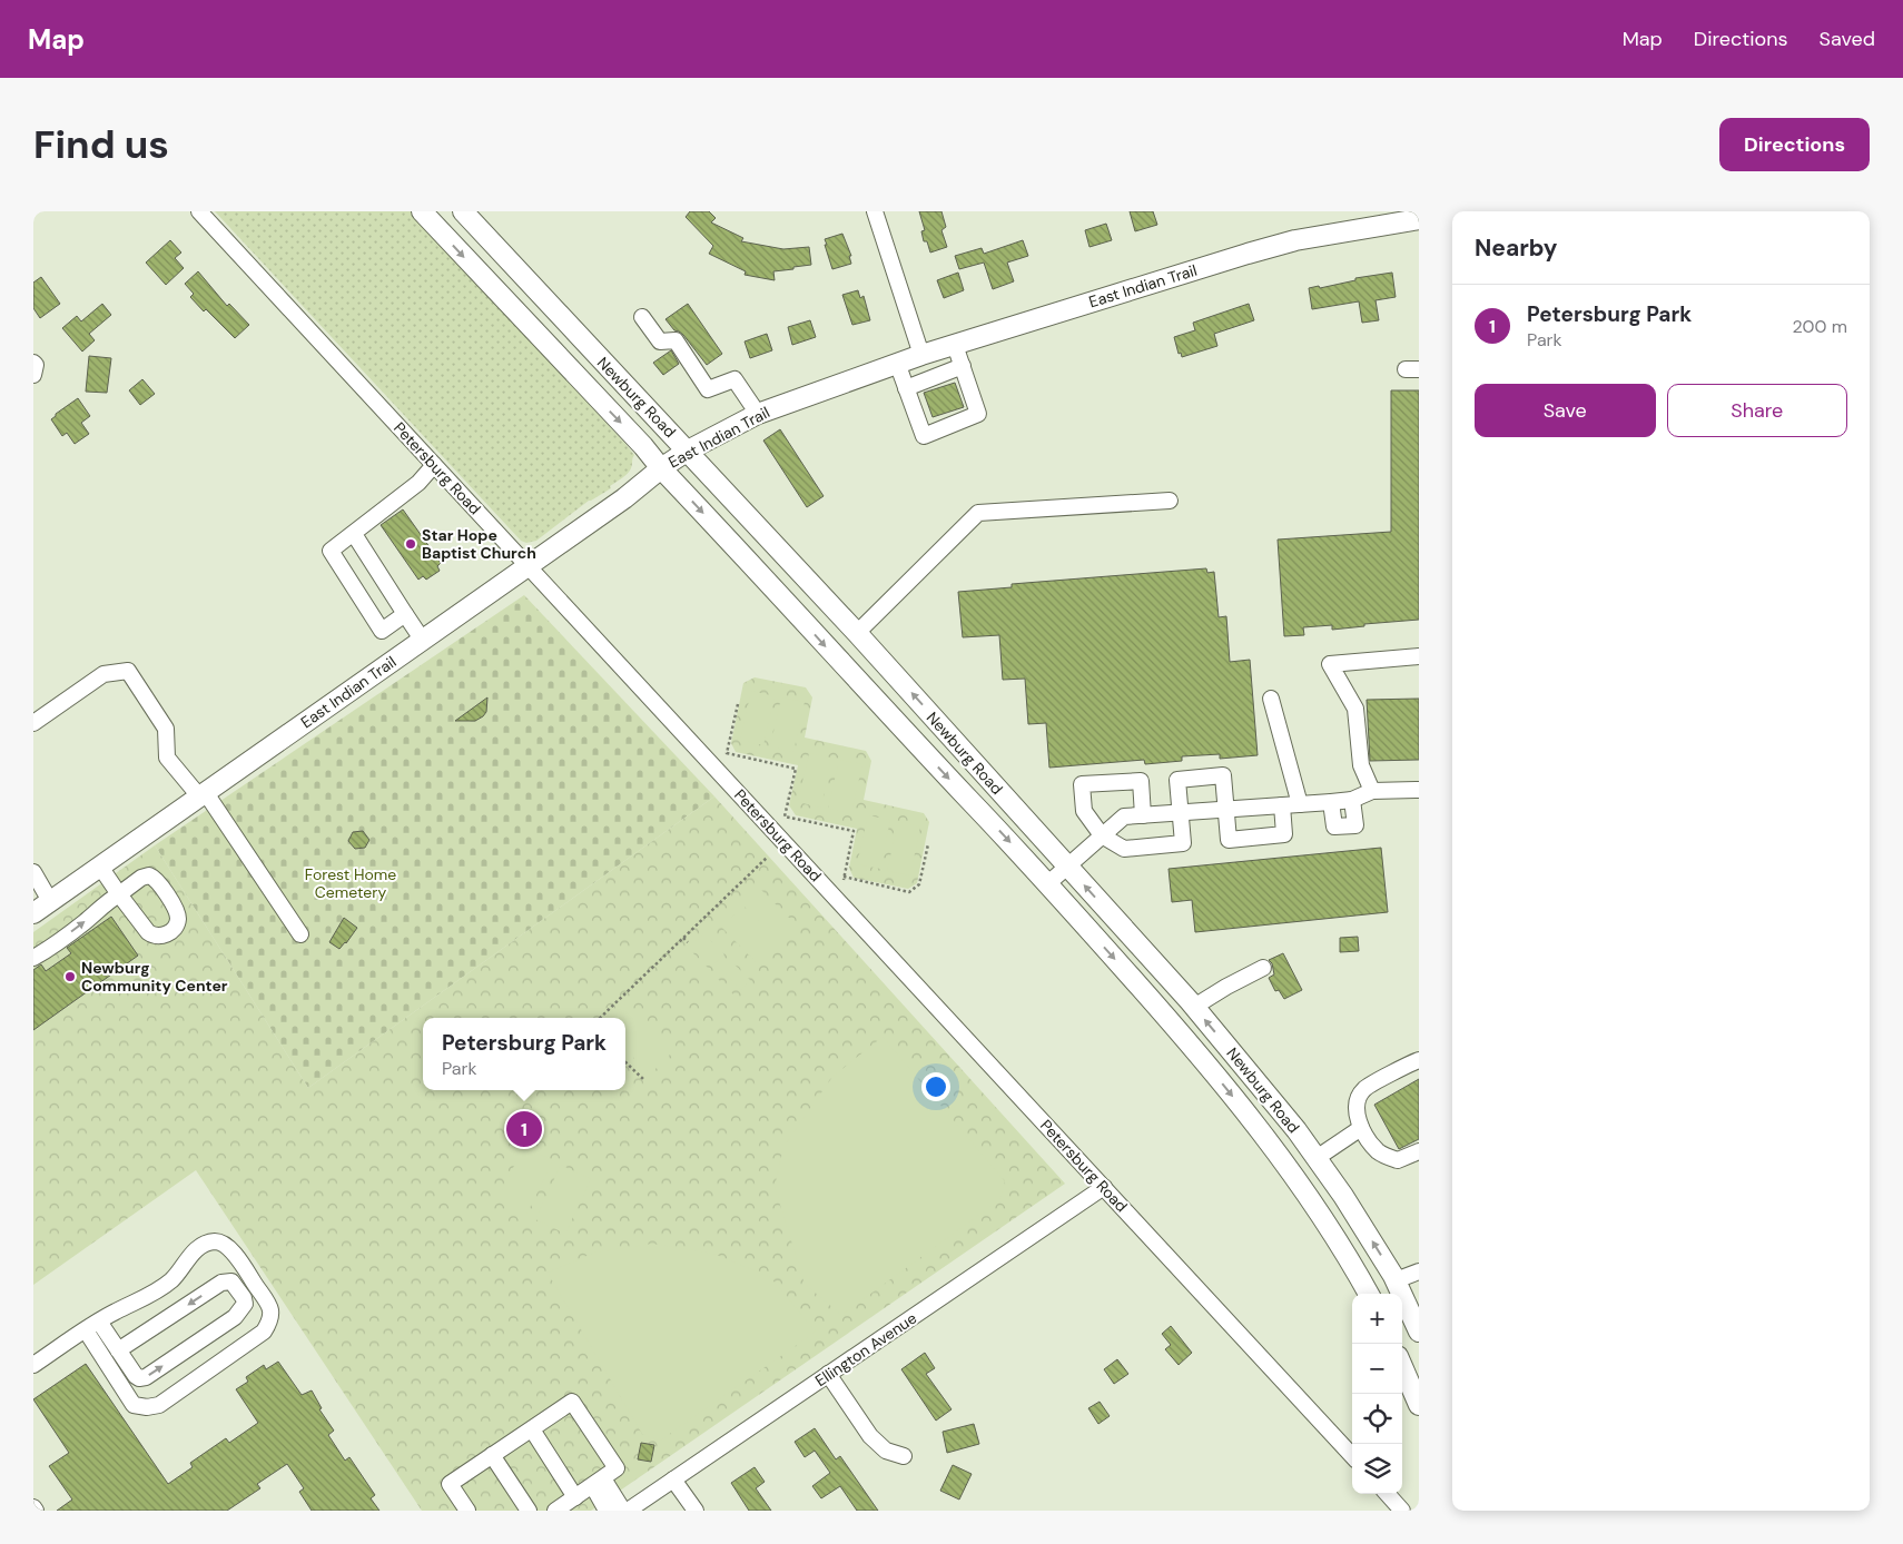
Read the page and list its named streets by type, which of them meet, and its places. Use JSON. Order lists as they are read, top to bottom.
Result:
{
  "streets": {
    "main road": ["East Indian Trail", "Newburg Road"],
    "street": ["Petersburg Road", "Ellington Avenue"]
  },
  "crossings": [
    ["East Indian Trail", "Newburg Road"],
    ["East Indian Trail", "Petersburg Road"],
    ["Petersburg Road", "Ellington Avenue"]
  ],
  "parks": ["Forest Home Cemetery"],
  "places": ["Star Hope Baptist Church", "Newburg Community Center"],
  "page": {
    "header": "Map",
    "nav": ["Map", "Directions", "Saved"],
    "buttons": [
      "Directions",
      ["Save", "Share"]
    ],
    "title": "Find us",
    "heading": "Nearby",
    "list": [
      {
        "mark": "1",
        "name": "Petersburg Park",
        "note": "Park",
        "value": "200 m"
      }
    ],
    "popup": ["Petersburg Park", "Park"],
    "pins": "1",
    "map_buttons": ["+", "−"]
  }
}
